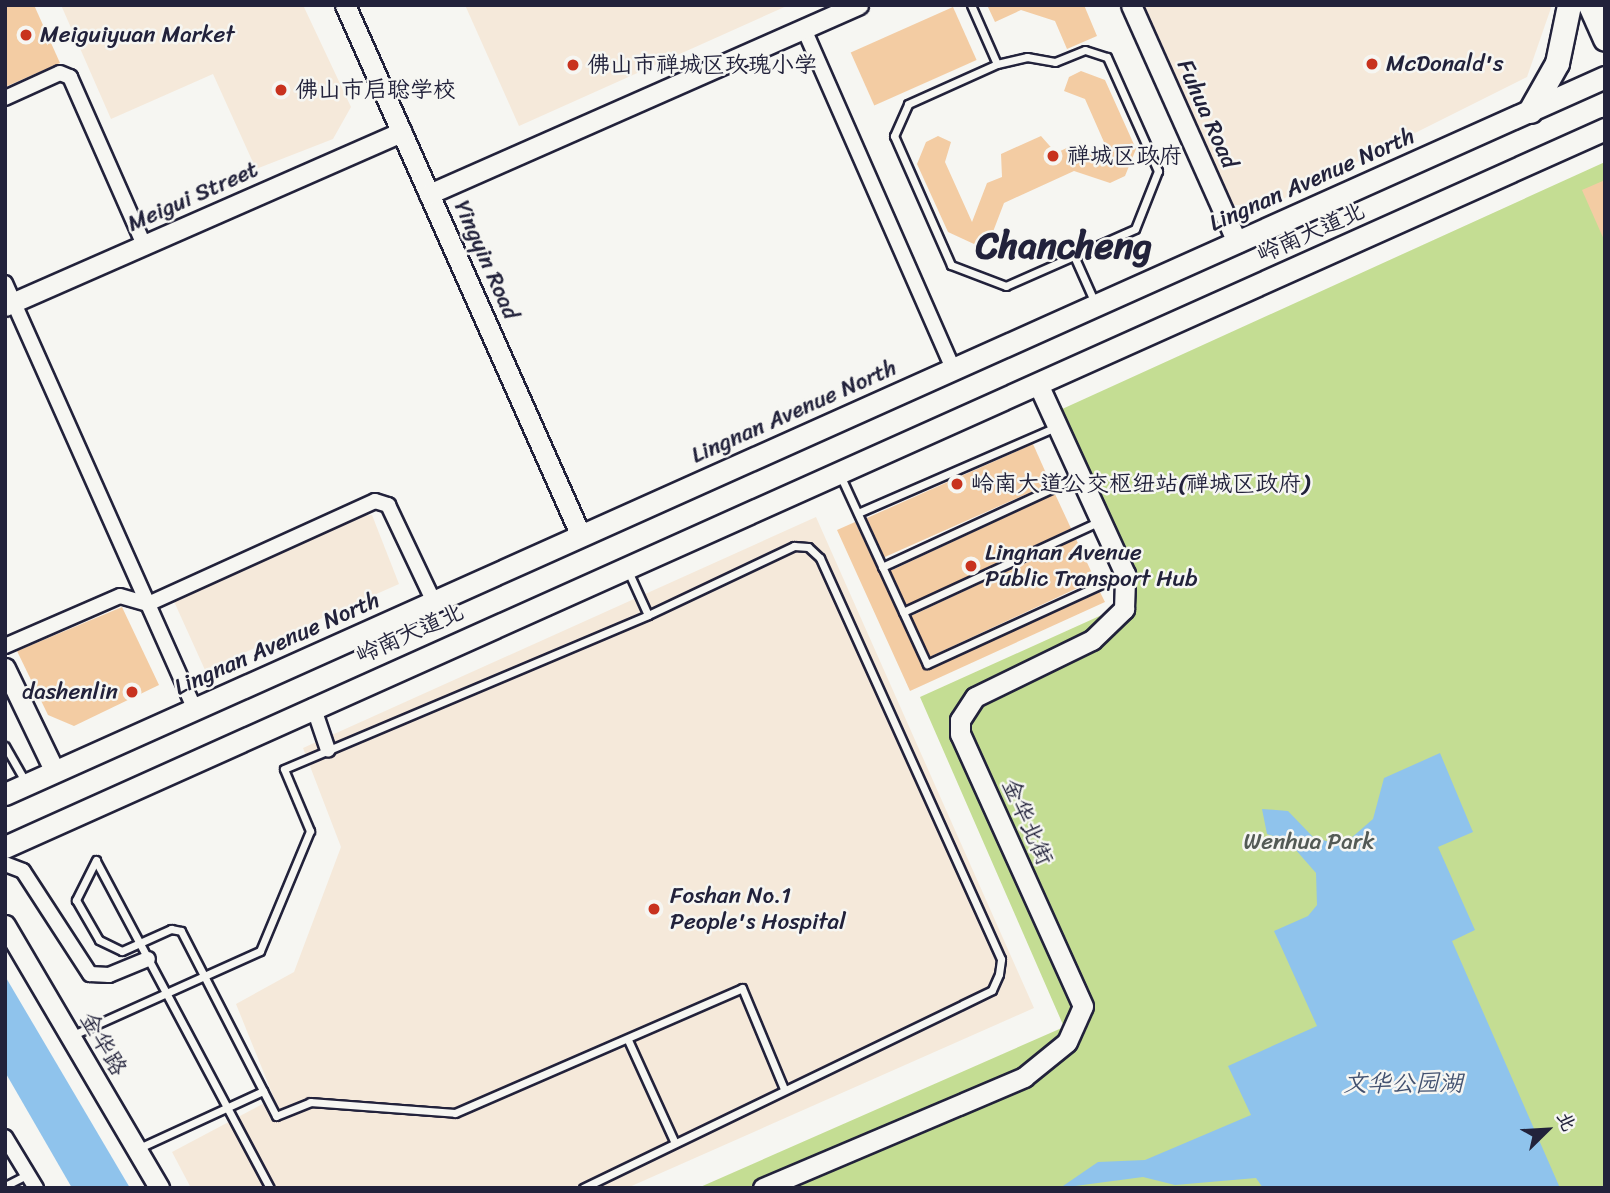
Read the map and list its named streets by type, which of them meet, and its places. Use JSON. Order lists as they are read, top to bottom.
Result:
{
  "streets": {
    "main road": ["Lingnan Avenue North", "岭南大道北"],
    "street": [
      "Fuhua Road",
      "Meigui Street",
      "Yingyin Road",
      "金华北街",
      "金华路"
    ]
  },
  "crossings": [
    ["Fuhua Road", "Lingnan Avenue North"],
    ["Lingnan Avenue North", "Yingyin Road"],
    ["Meigui Street", "Yingyin Road"],
    ["岭南大道北", "金华北街"]
  ],
  "districts": ["Chancheng"],
  "water": ["文华公园湖"],
  "parks": ["Wenhua Park"],
  "places": [
    "Meiguiyuan Market",
    "McDonald's",
    "佛山市禅城区玫瑰小学",
    "佛山市启聪学校",
    "禅城区政府",
    "岭南大道公交枢纽站(禅城区政府)",
    "Lingnan Avenue Public Transport Hub",
    "dashenlin",
    "Foshan No.1 People's Hospital"
  ],
  "north": "top right"
}
